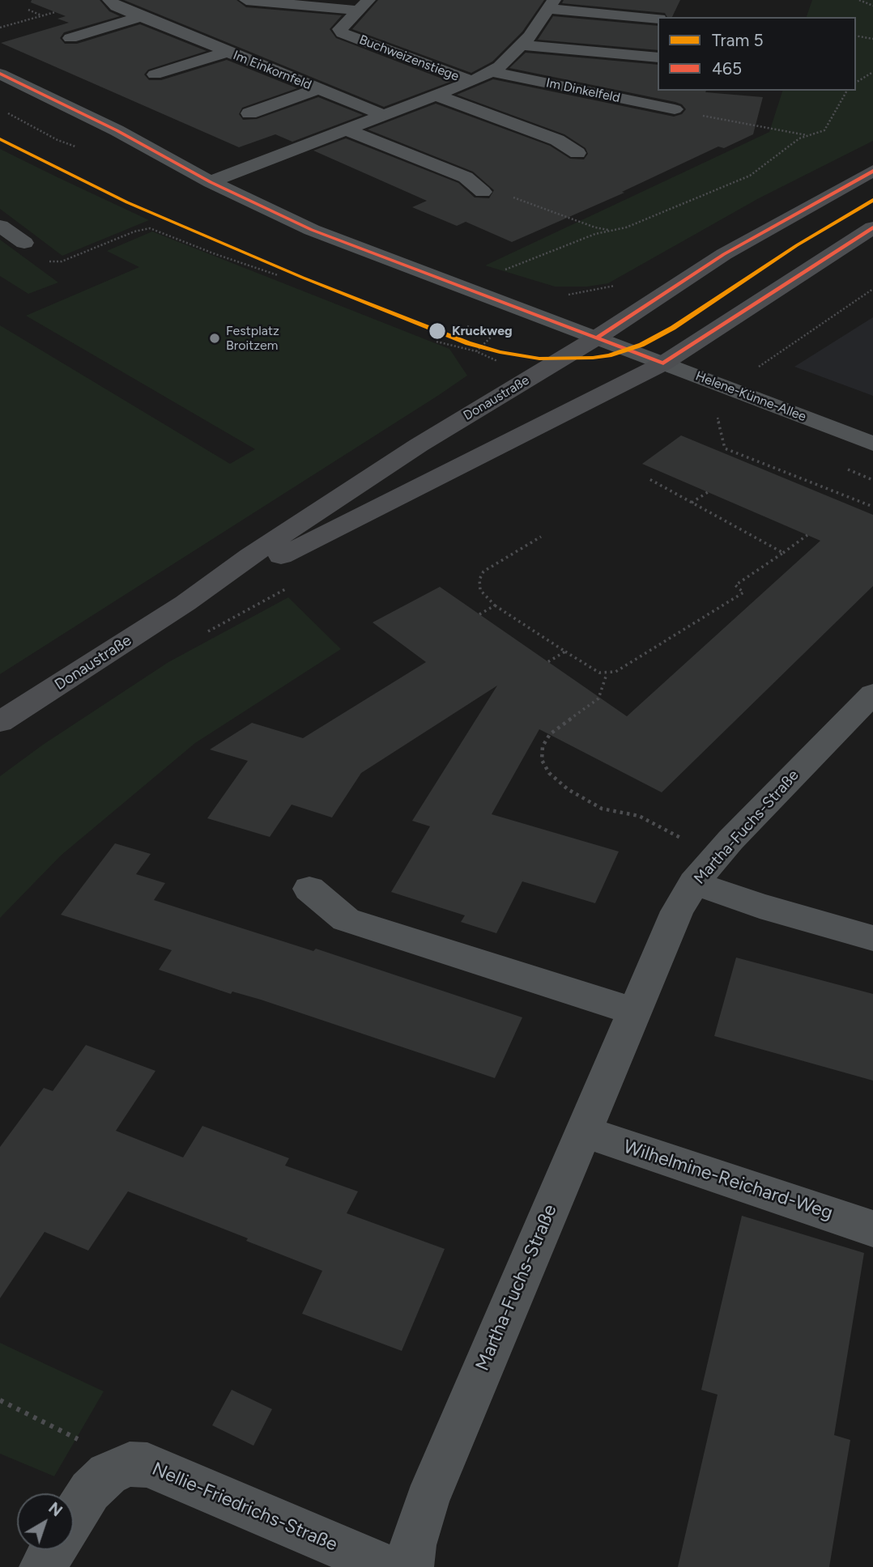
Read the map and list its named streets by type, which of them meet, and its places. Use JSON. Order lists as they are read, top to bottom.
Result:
{
  "streets": {
    "main road": ["Donaustraße"],
    "street": [
      "Buchweizenstiege",
      "Im Einkornfeld",
      "Im Dinkelfeld",
      "Helene-Künne-Allee",
      "Martha-Fuchs-Straße",
      "Wilhelmine-Reichard-Weg",
      "Nellie-Friedrichs-Straße"
    ]
  },
  "crossings": [
    ["Helene-Künne-Allee", "Donaustraße"],
    ["Martha-Fuchs-Straße", "Wilhelmine-Reichard-Weg"]
  ],
  "places": ["Kruckweg", "Festplatz Broitzem"],
  "lines": ["transit line 465", "tram line 5"],
  "legend": ["Tram 5", "465"],
  "north": "top right"
}
